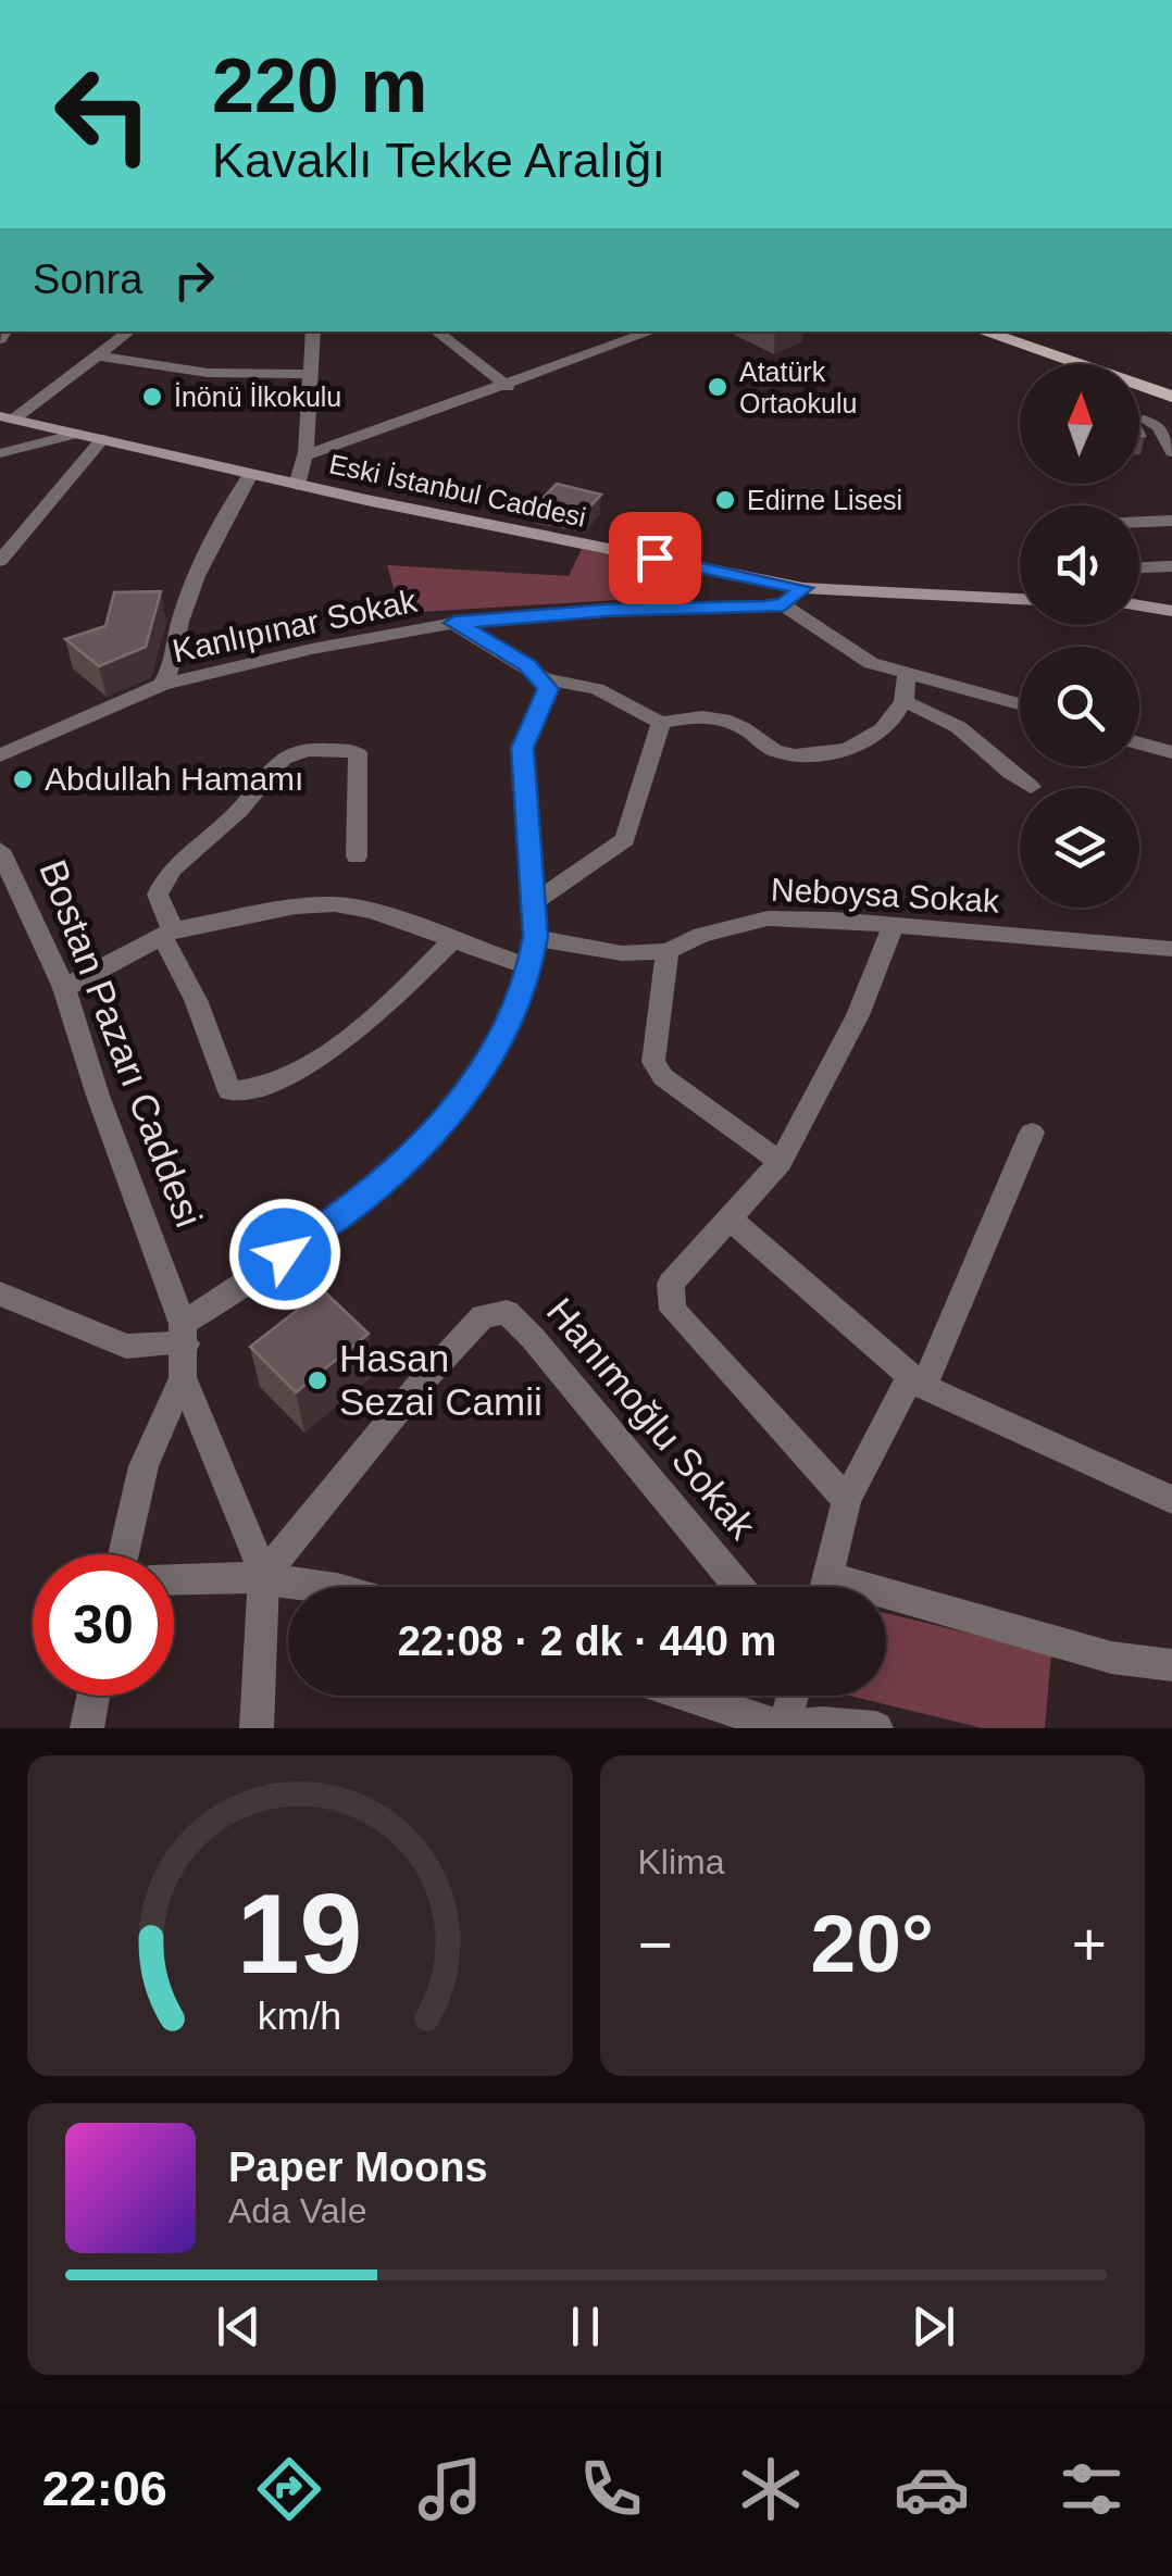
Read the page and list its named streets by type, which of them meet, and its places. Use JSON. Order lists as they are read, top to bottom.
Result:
{
  "streets": {
    "main road": ["Eski İstanbul Caddesi"],
    "street": [
      "Kanlıpınar Sokak",
      "Neboysa Sokak",
      "Bostan Pazarı Caddesi",
      "Hanımoğlu Sokak"
    ]
  },
  "crossings": [
    ["Bostan Pazarı Caddesi", "Hanımoğlu Sokak"]
  ],
  "places": [
    "Atatürk Ortaokulu",
    "İnönü İlkokulu",
    "Edirne Lisesi",
    "Abdullah Hamamı",
    "Hasan Sezai Camii"
  ],
  "north": "top",
  "page": {
    "turn": ["220 m", "Kavaklı Tekke Aralığı"],
    "then": "Sonra",
    "limit": "30",
    "trip": "22:08 · 2 dk · 440 m",
    "tile": "Klima",
    "heat": ["−", "20°", "+"],
    "song": ["Paper Moons", "Ada Vale"],
    "tabs": "22:06",
    "gauge": ["19", "km/h"]
  }
}
